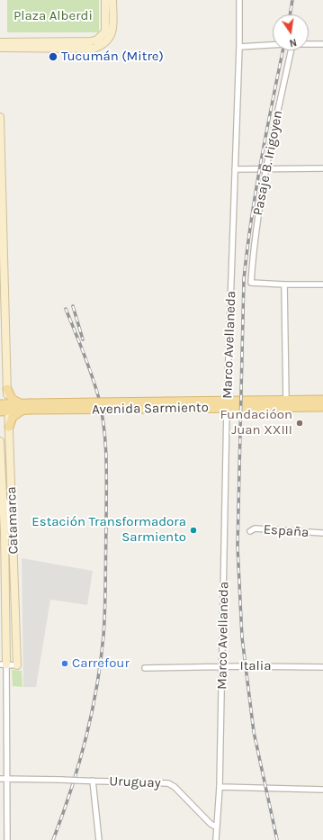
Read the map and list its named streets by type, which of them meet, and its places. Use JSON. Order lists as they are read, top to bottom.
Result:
{
  "streets": {
    "main road": ["Avenida Sarmiento", "Catamarca"],
    "street": [
      "Pasaje B. Irigoyen",
      "Marco Avellaneda",
      "España",
      "Italia",
      "Uruguay"
    ]
  },
  "crossings": [
    ["Marco Avellaneda", "Avenida Sarmiento"],
    ["Marco Avellaneda", "Italia"],
    ["Marco Avellaneda", "Uruguay"],
    ["Avenida Sarmiento", "Catamarca"],
    ["Catamarca", "Uruguay"]
  ],
  "parks": ["Plaza Alberdi"],
  "places": [
    "Tucumán (Mitre)",
    "Fundacióon Juan XXIII",
    "Estación Transformadora Sarmiento",
    "Carrefour"
  ],
  "north": "bottom"
}
